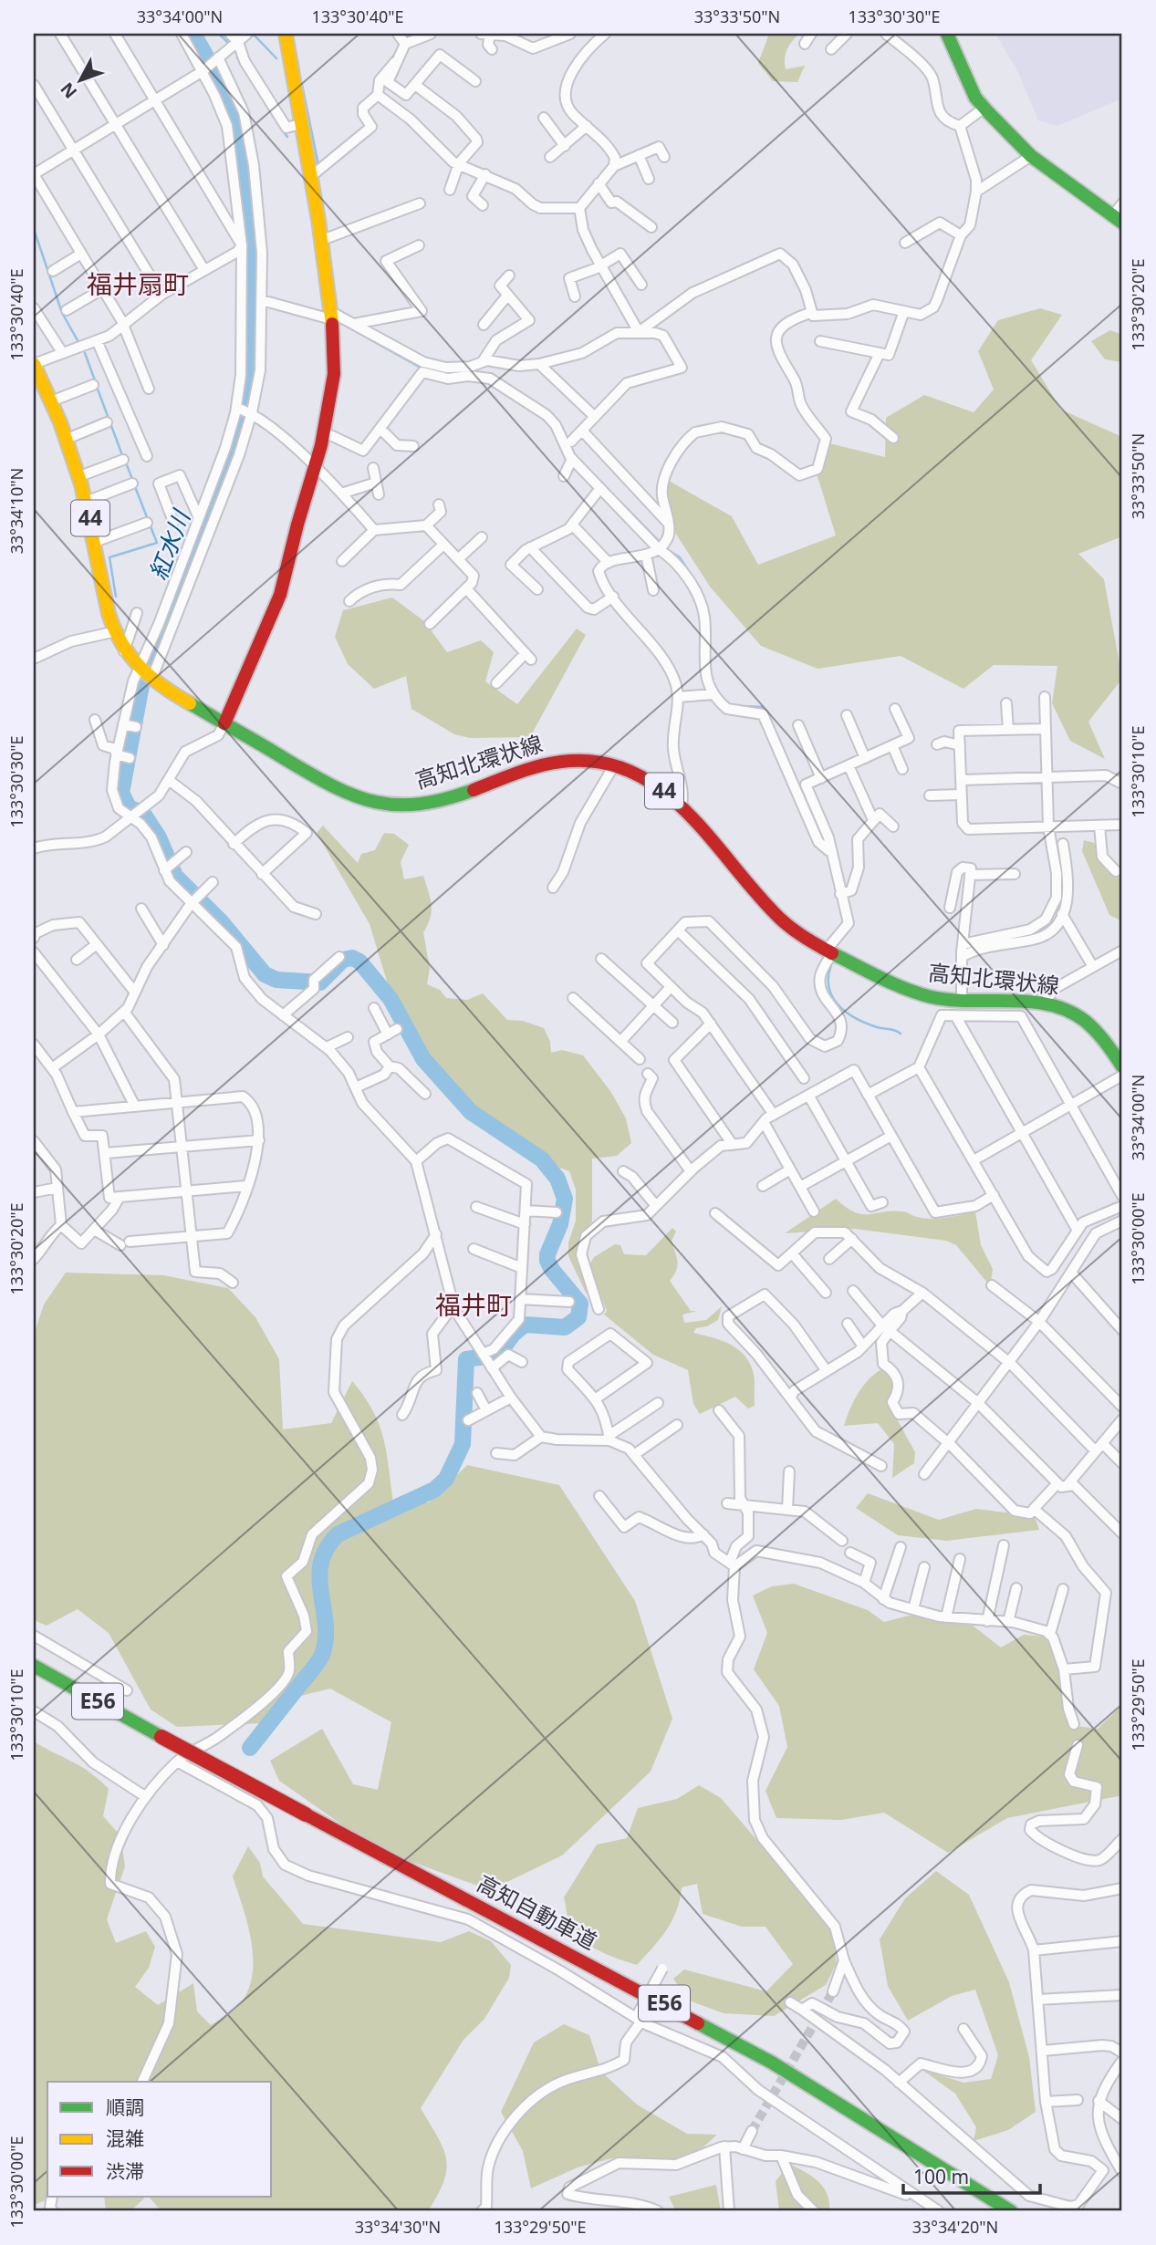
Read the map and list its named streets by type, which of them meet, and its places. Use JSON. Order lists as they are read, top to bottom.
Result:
{
  "streets": {
    "main road": [
      "44",
      "高知北環状線",
      "E56",
      "高知自動車道"
    ]
  },
  "districts": ["福井扇町", "福井町"],
  "water": ["紅水川"],
  "legend": ["順調", "混雑", "渋滞"],
  "scale_bar": "100 m",
  "north": "bottom left",
  "coordinates": [
    "33°34'00\"N",
    "133°30'40\"E",
    "33°33'50\"N",
    "133°30'30\"E",
    "133°30'20\"E",
    "33°34'10\"N",
    "133°30'10\"E",
    "133°30'00\"E",
    "133°29'50\"E",
    "33°34'30\"N",
    "33°34'20\"N"
  ]
}
